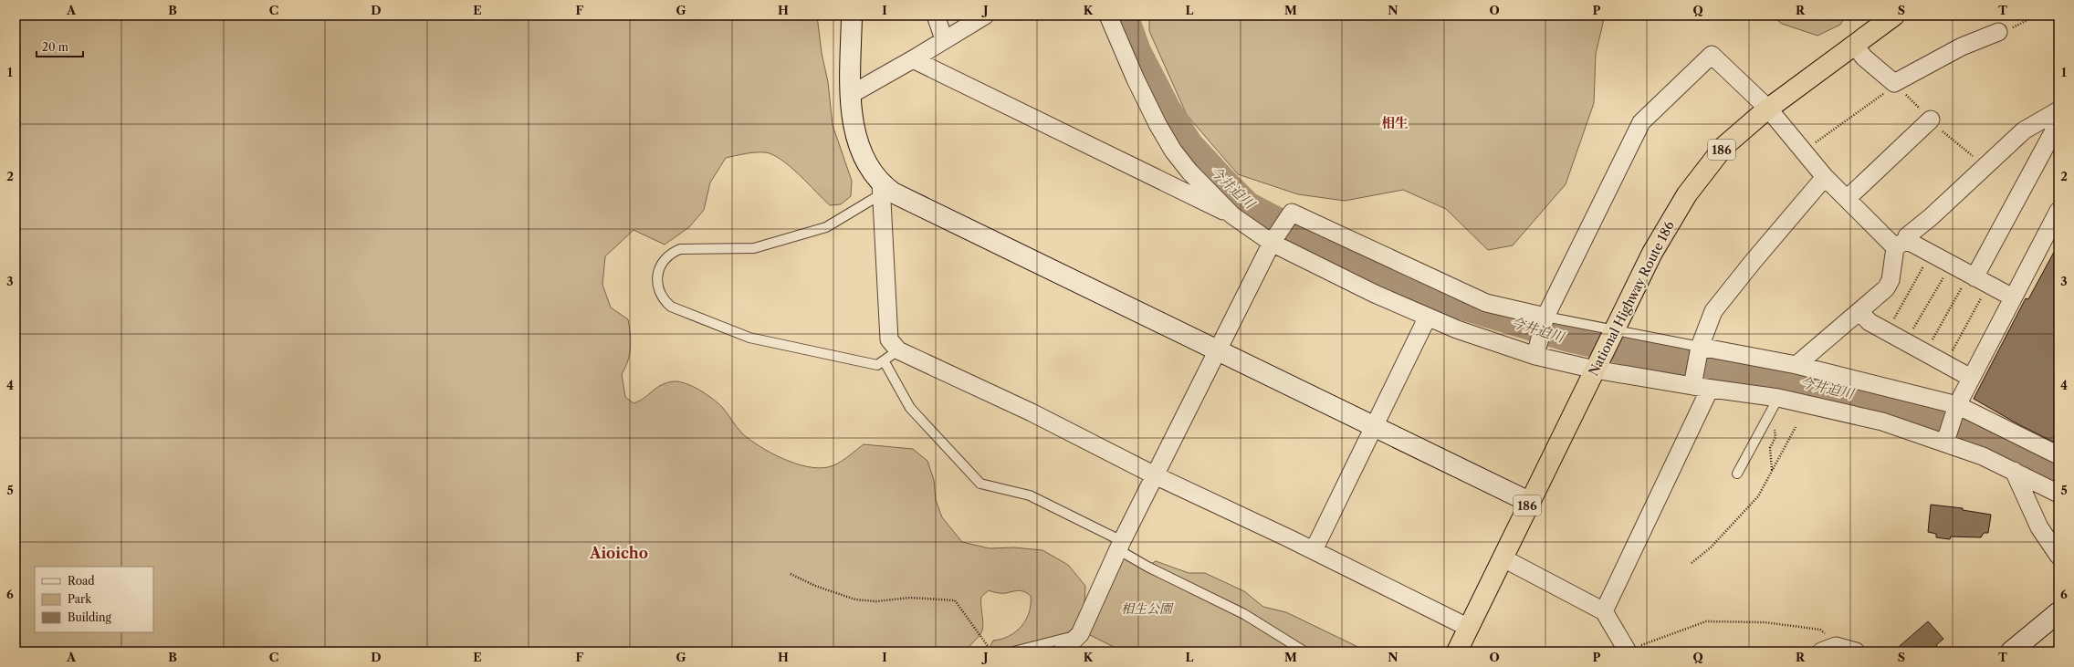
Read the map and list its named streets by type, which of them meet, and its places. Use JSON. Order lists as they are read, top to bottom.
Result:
{
  "streets": {
    "highway": ["186", "National Highway Route 186"]
  },
  "districts": ["相生", "Aioicho"],
  "water": ["今井迫川"],
  "parks": ["相生公園"],
  "legend": ["Road", "Park", "Building"],
  "scale_bar": "20 m",
  "grid": {
    "columns": [
      "A",
      "B",
      "C",
      "D",
      "E",
      "F",
      "G",
      "H",
      "I",
      "J",
      "K",
      "L",
      "M",
      "N",
      "O",
      "P",
      "Q",
      "R",
      "S",
      "T"
    ],
    "rows": [
      "1",
      "2",
      "3",
      "4",
      "5",
      "6"
    ]
  }
}
